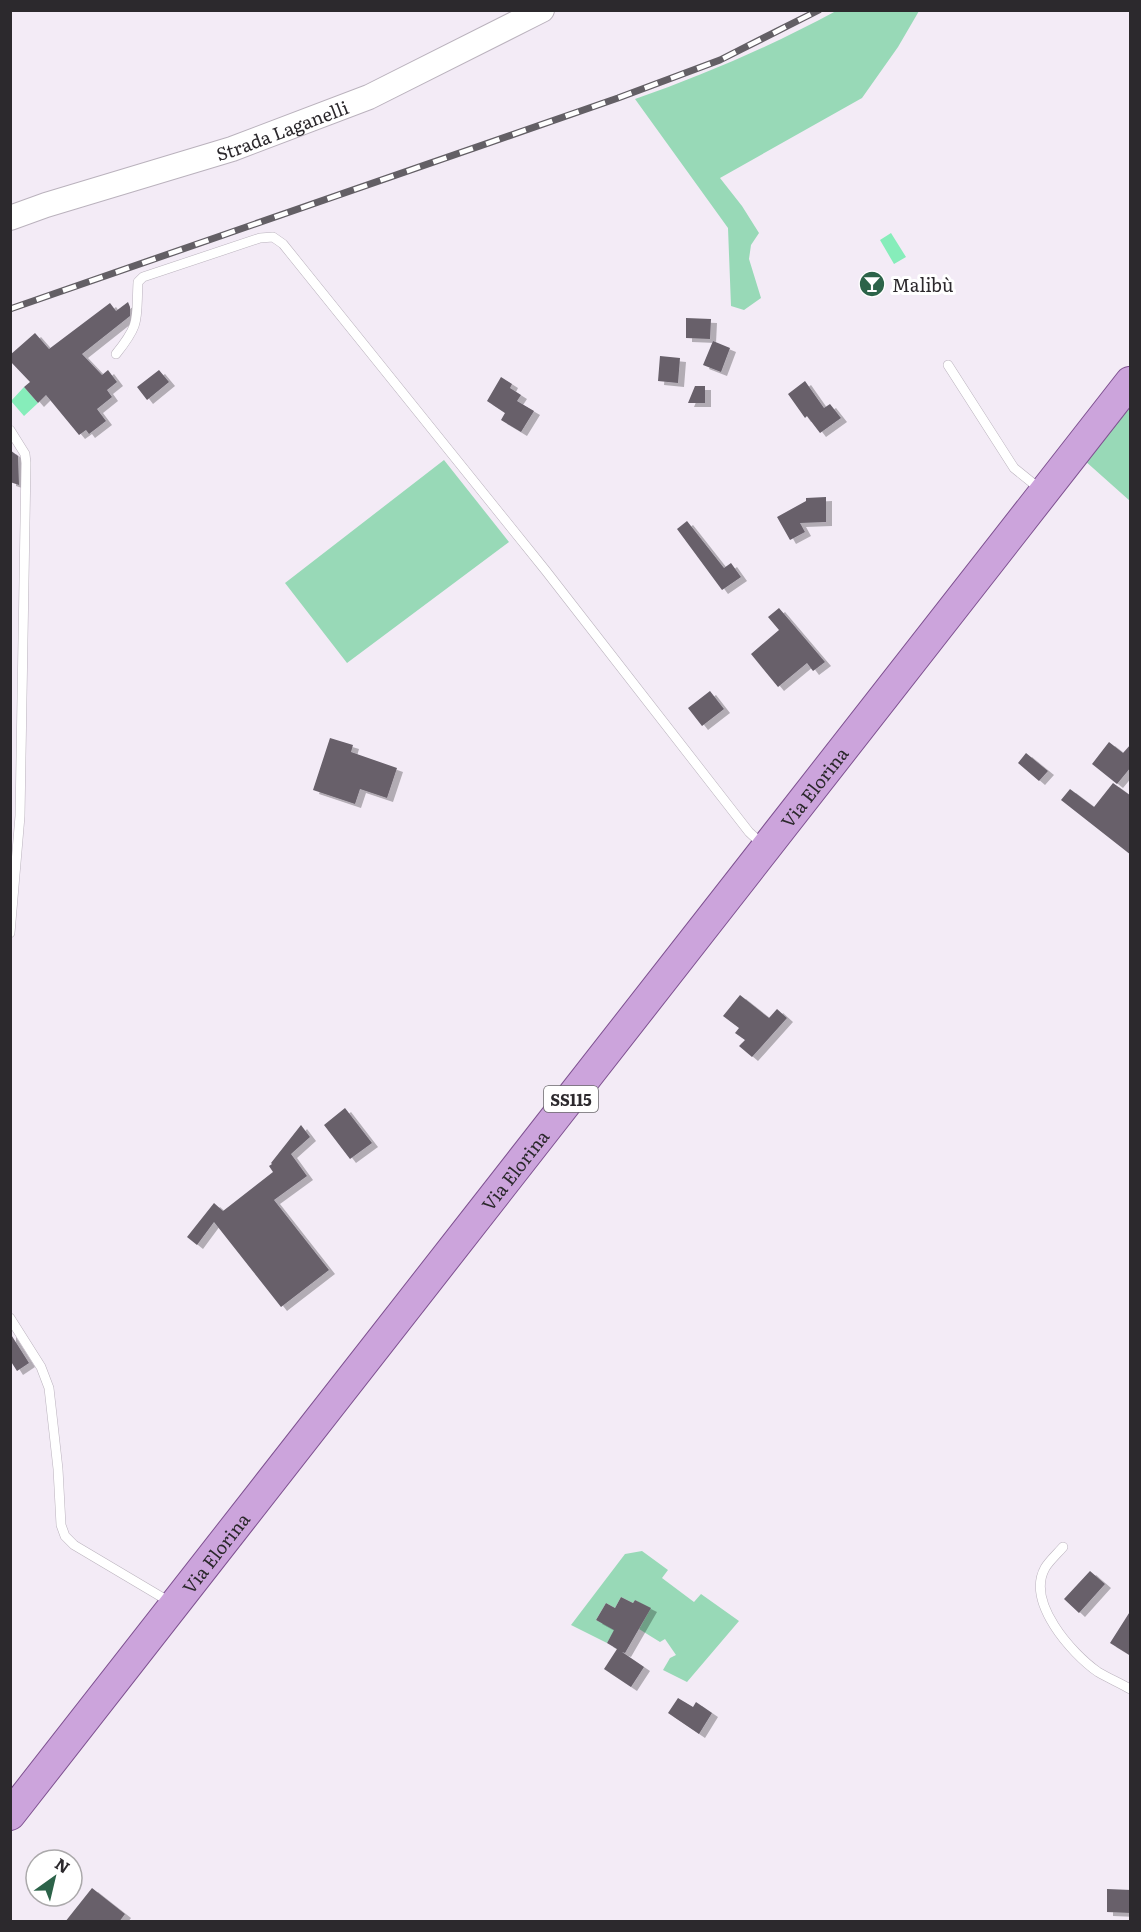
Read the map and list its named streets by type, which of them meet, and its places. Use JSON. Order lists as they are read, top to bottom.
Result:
{
  "streets": {
    "main road": ["Via Elorina", "SS115"],
    "street": ["Strada Laganelli"]
  },
  "places": {
    "bar": ["Malibù"]
  },
  "north": "top right"
}
